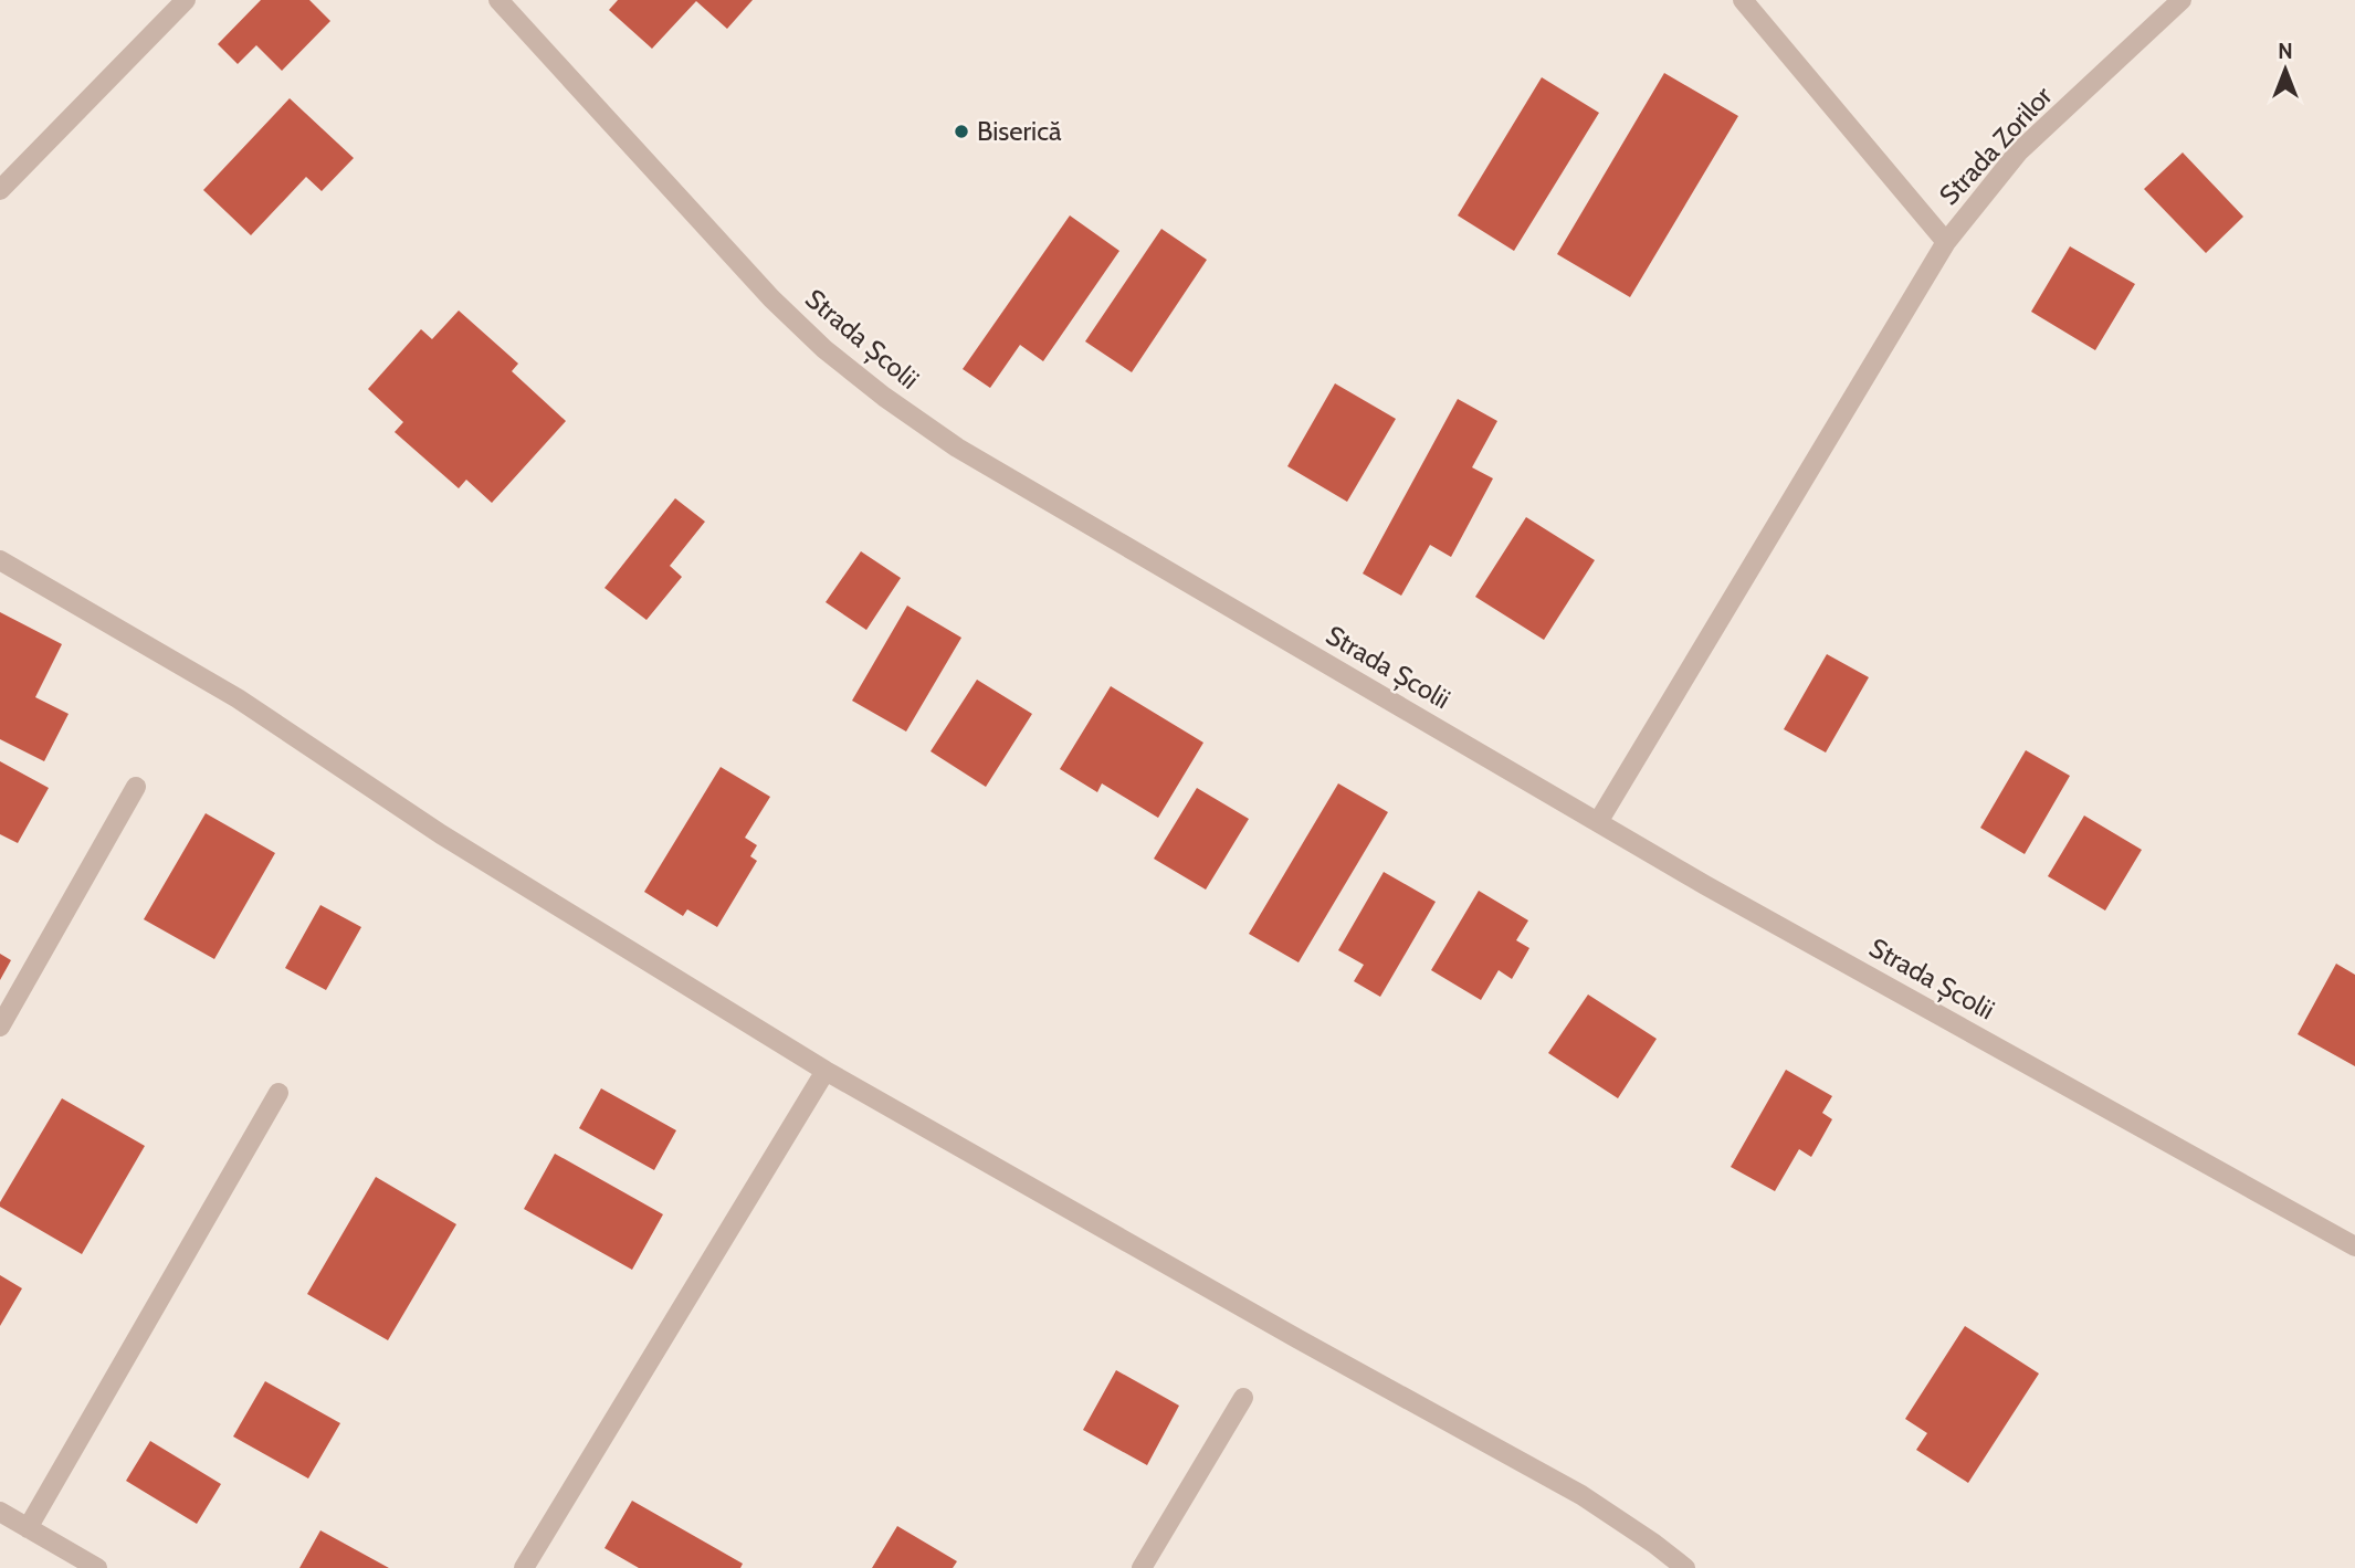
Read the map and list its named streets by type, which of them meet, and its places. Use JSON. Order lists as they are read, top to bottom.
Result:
{
  "streets": {
    "street": ["Strada Zorilor", "Strada Școlii"]
  },
  "places": ["Biserică"],
  "north": "top"
}
